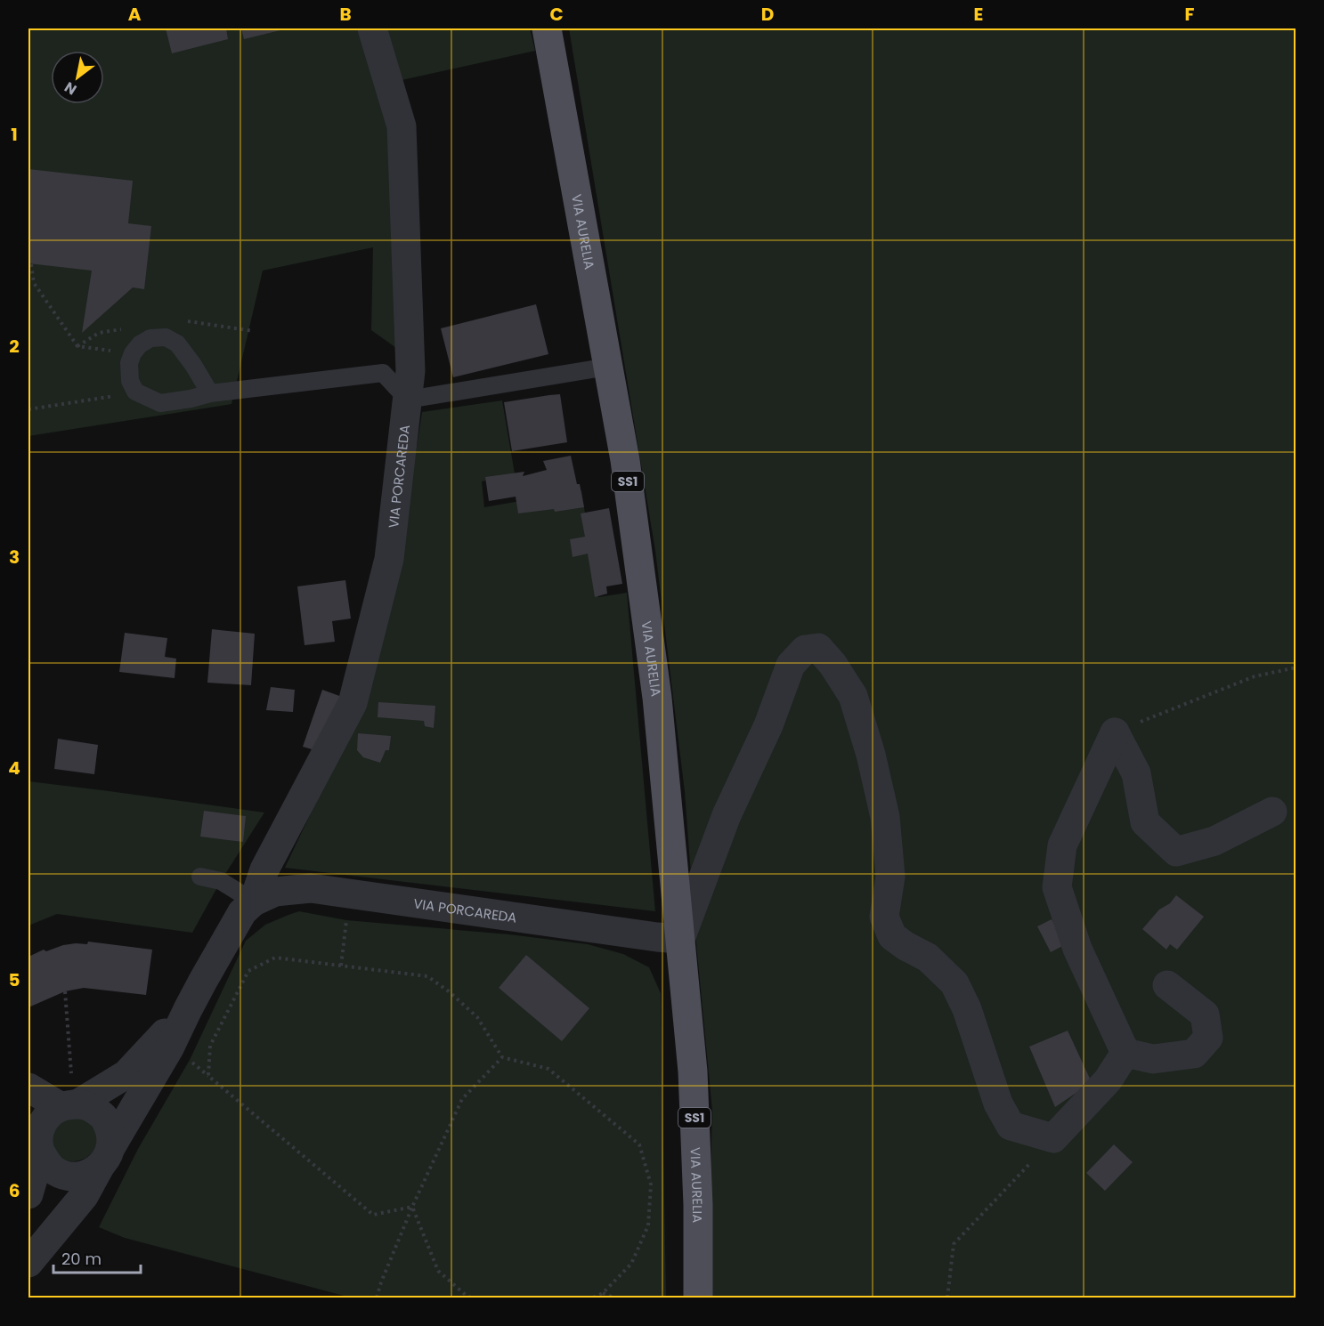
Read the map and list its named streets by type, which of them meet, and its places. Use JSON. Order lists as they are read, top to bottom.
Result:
{
  "streets": {
    "main road": ["VIA AURELIA", "SS1"],
    "street": ["VIA PORCAREDA"]
  },
  "crossings": [
    ["VIA AURELIA", "VIA PORCAREDA"]
  ],
  "scale_bar": "20 m",
  "north": "bottom left",
  "grid": {
    "columns": [
      "A",
      "B",
      "C",
      "D",
      "E",
      "F"
    ],
    "rows": [
      "1",
      "2",
      "3",
      "4",
      "5",
      "6"
    ]
  }
}
